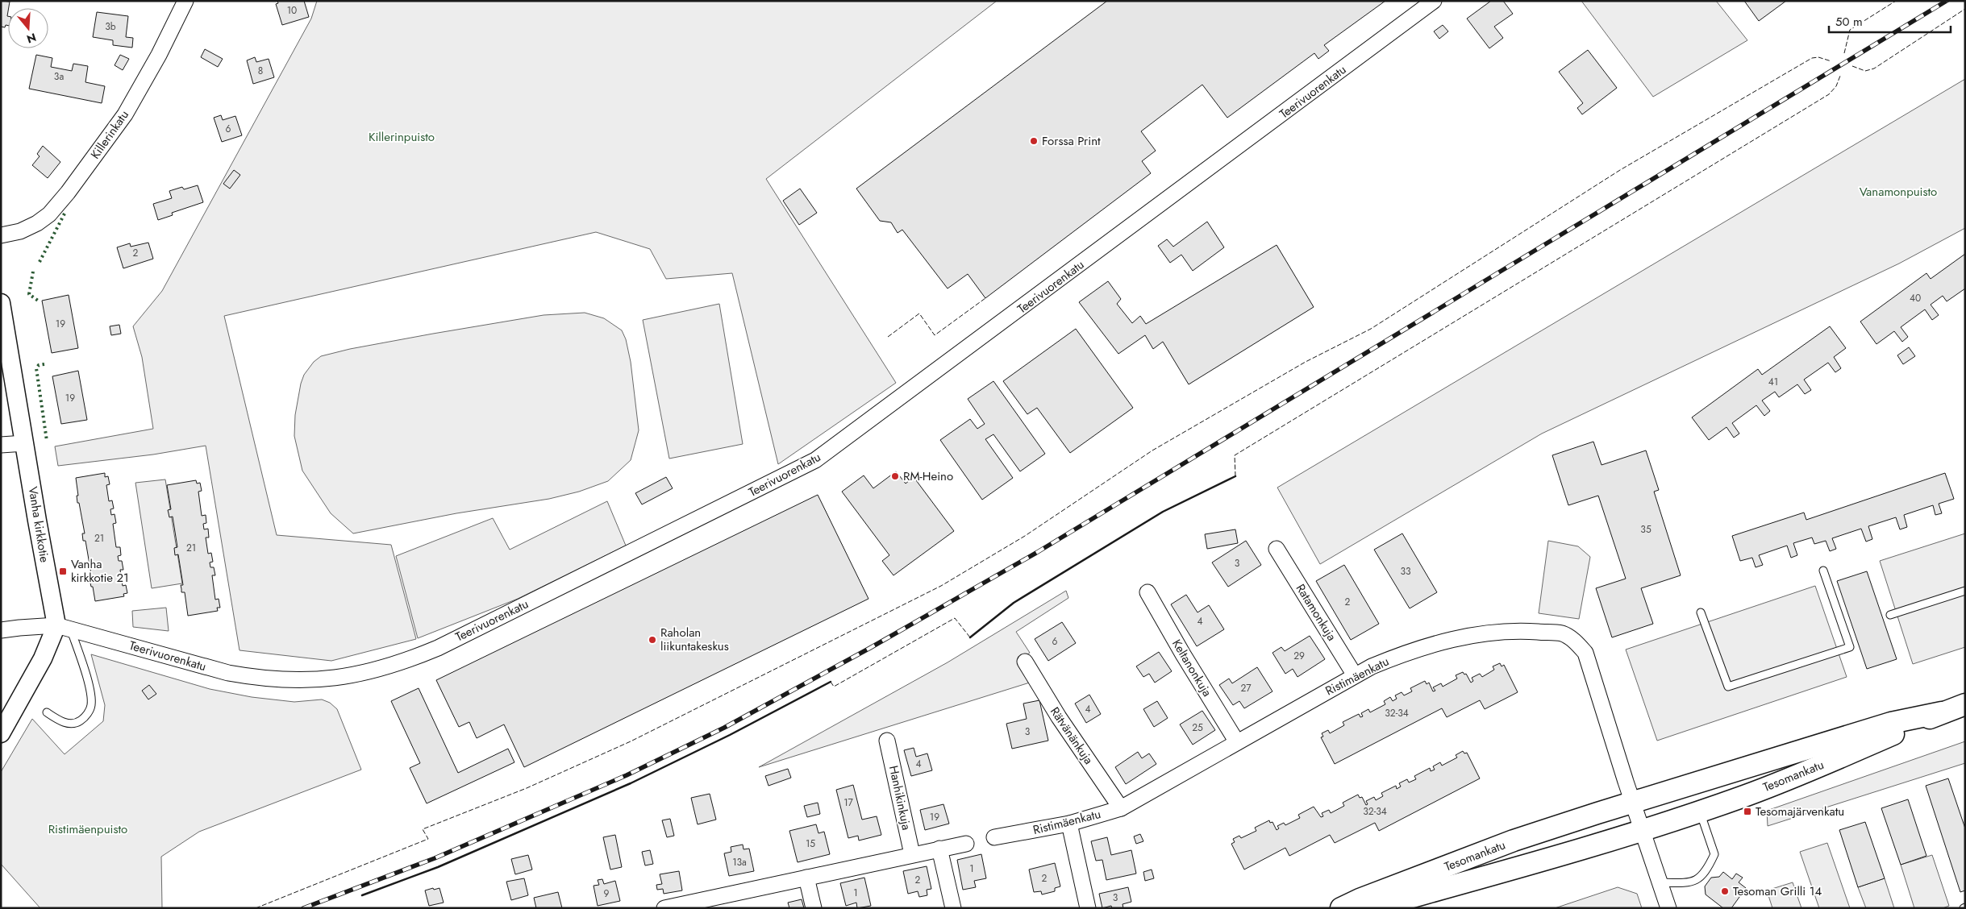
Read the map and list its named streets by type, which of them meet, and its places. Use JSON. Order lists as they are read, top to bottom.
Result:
{
  "streets": {
    "main road": ["Tesomankatu"],
    "street": [
      "Teerivuorenkatu",
      "Killerinkatu",
      "Vanha kirkkotie",
      "Ratamonkuja",
      "Keltanonkuja",
      "Ristimäenkatu",
      "Rätvänänkuja",
      "Hanhikinkuja"
    ]
  },
  "crossings": [
    ["Teerivuorenkatu", "Vanha kirkkotie"],
    ["Ratamonkuja", "Ristimäenkatu"],
    ["Keltanonkuja", "Ristimäenkatu"],
    ["Ristimäenkatu", "Rätvänänkuja"],
    ["Ristimäenkatu", "Tesomankatu"]
  ],
  "parks": ["Killerinpuisto", "Vanamonpuisto", "Ristimäenpuisto"],
  "places": {
    "other": [
      "Forssa Print",
      "RM-Heino",
      "Raholan liikuntakeskus",
      "Tesoman Grilli 14"
    ],
    "transit": ["Vanha kirkkotie 21", "Tesomajärvenkatu"]
  },
  "house_numbers": [
    "10",
    "3b",
    "8",
    "3a",
    "6",
    "2",
    "40",
    "19",
    "41",
    "19",
    "35",
    "21",
    "21",
    "3",
    "33",
    "2",
    "4",
    "6",
    "29",
    "27",
    "4",
    "32-34",
    "25",
    "3",
    "4",
    "17",
    "32-34",
    "19",
    "15",
    "13a",
    "1",
    "2",
    "2",
    "1",
    "9",
    "3"
  ],
  "scale_bar": "50 m",
  "north": "bottom"
}
